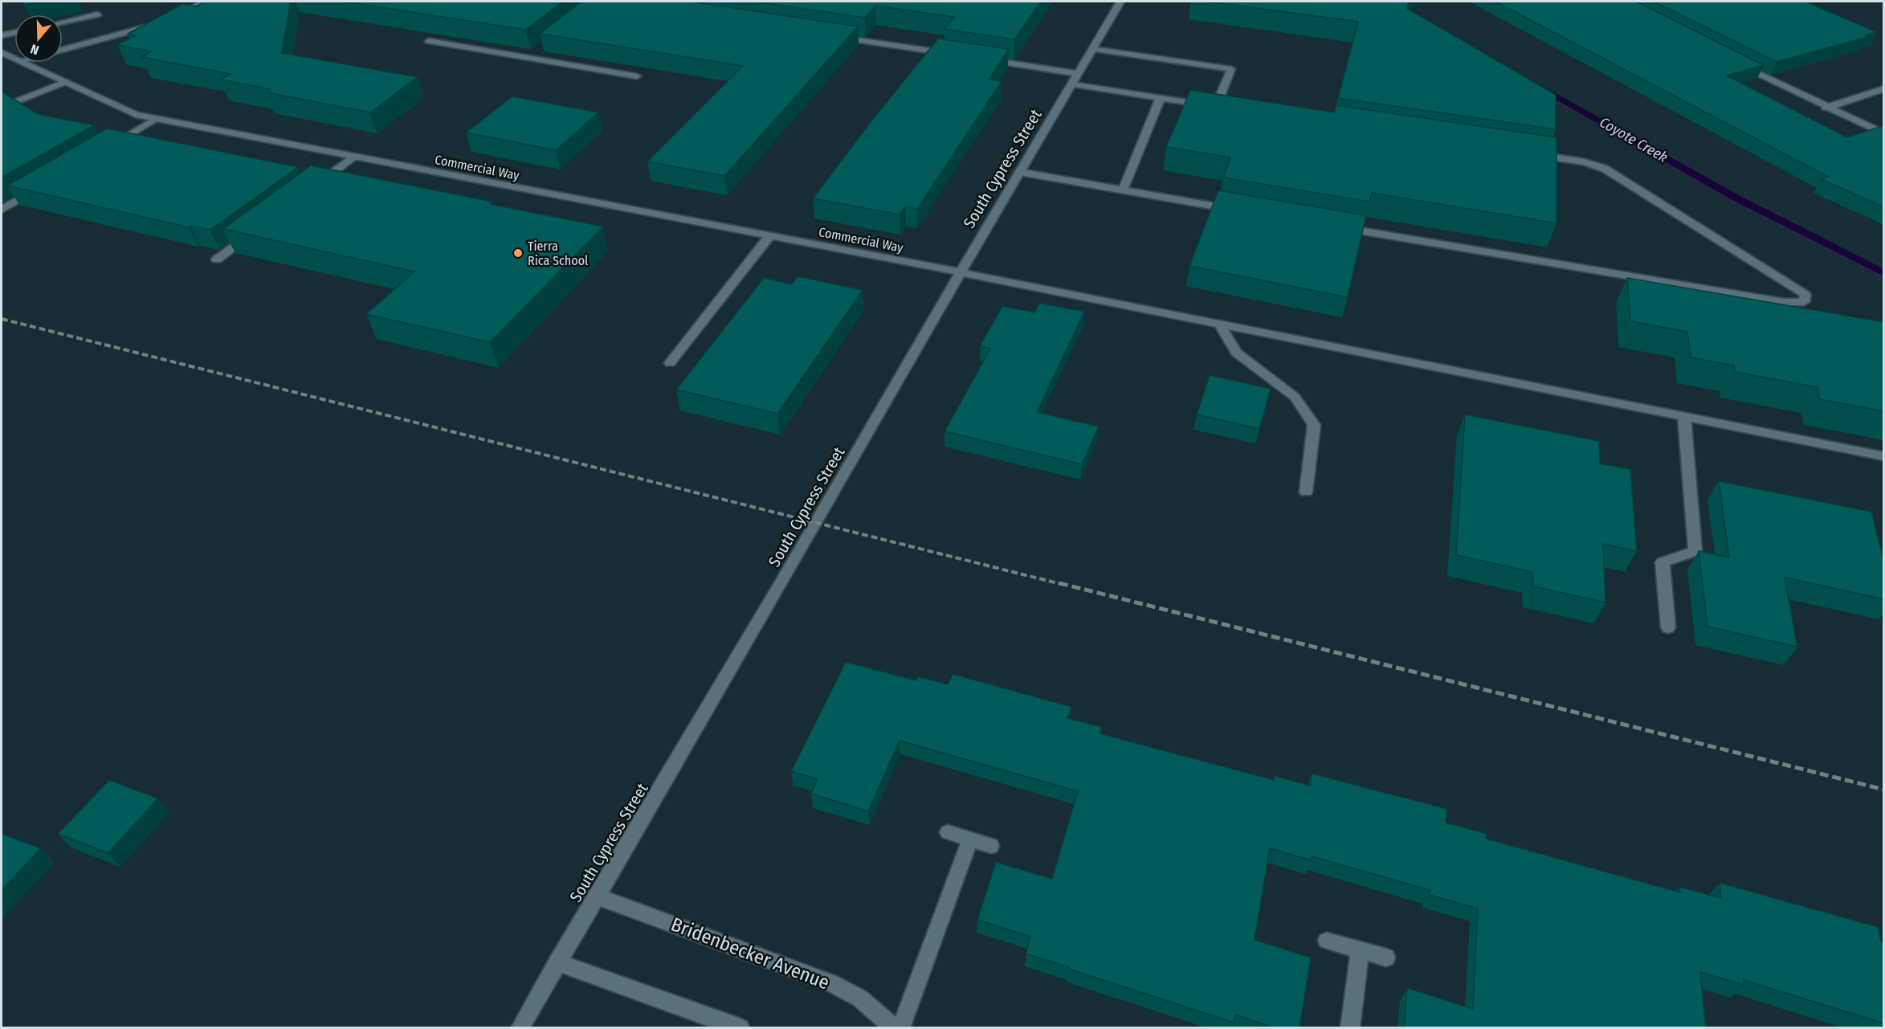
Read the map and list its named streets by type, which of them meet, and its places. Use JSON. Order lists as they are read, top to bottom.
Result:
{
  "streets": {
    "street": ["Commercial Way", "South Cypress Street", "Bridenbecker Avenue"]
  },
  "crossings": [
    ["Commercial Way", "South Cypress Street"],
    ["South Cypress Street", "Bridenbecker Avenue"]
  ],
  "water": ["Coyote Creek"],
  "places": ["Tierra Rica School"],
  "north": "bottom"
}
